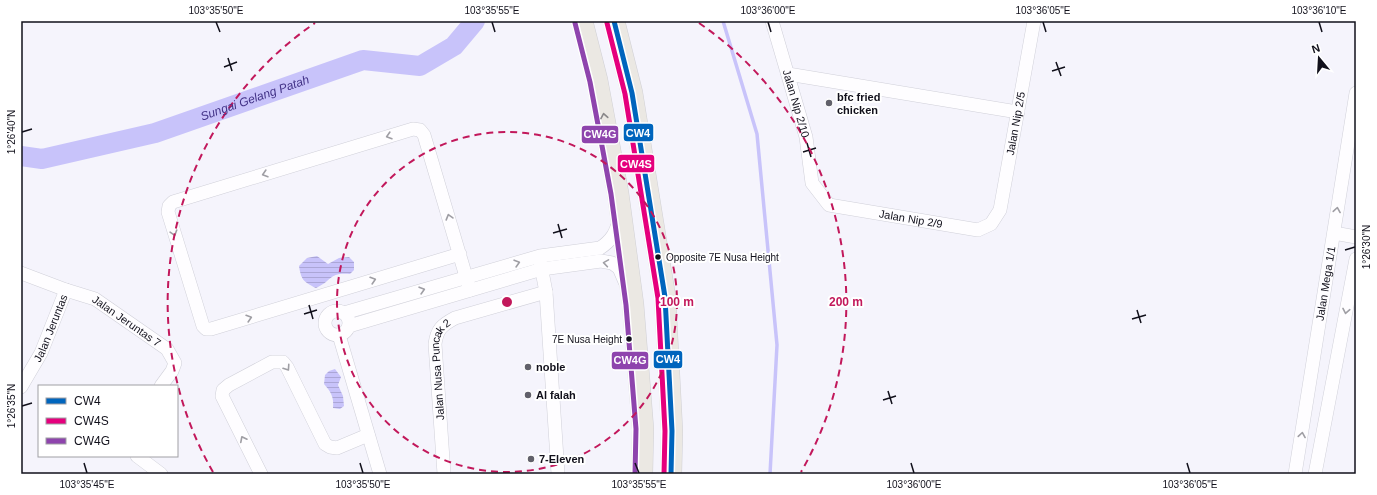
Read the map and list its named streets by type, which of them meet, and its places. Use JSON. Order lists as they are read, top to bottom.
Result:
{
  "streets": {
    "street": [
      "Jalan Nip 2/10",
      "Jalan Nip 2/5",
      "Jalan Nip 2/9",
      "Jalan Mega 1/1",
      "Jalan Jeruntas 7",
      "Jalan Jeruntas",
      "Jalan Nusa Puncak 2"
    ]
  },
  "crossings": [
    ["Jalan Nip 2/10", "Jalan Nip 2/9"],
    ["Jalan Nip 2/5", "Jalan Nip 2/9"],
    ["Jalan Jeruntas 7", "Jalan Jeruntas"]
  ],
  "water": ["Sungai Gelang Patah"],
  "places": [
    "bfc fried chicken",
    "Opposite 7E Nusa Height",
    "7E Nusa Height",
    "noble",
    "Al falah",
    "7-Eleven"
  ],
  "lines": ["transit line CW4", "transit line CW4S", "transit line CW4G"],
  "legend": ["CW4", "CW4S", "CW4G"],
  "north": "top",
  "coordinates": [
    "103°35'50\"E",
    "103°35'55\"E",
    "103°36'00\"E",
    "103°36'05\"E",
    "103°36'10\"E",
    "1°26'40\"N",
    "1°26'30\"N",
    "1°26'35\"N",
    "103°35'45\"E"
  ],
  "rings": ["100 m", "200 m"]
}
